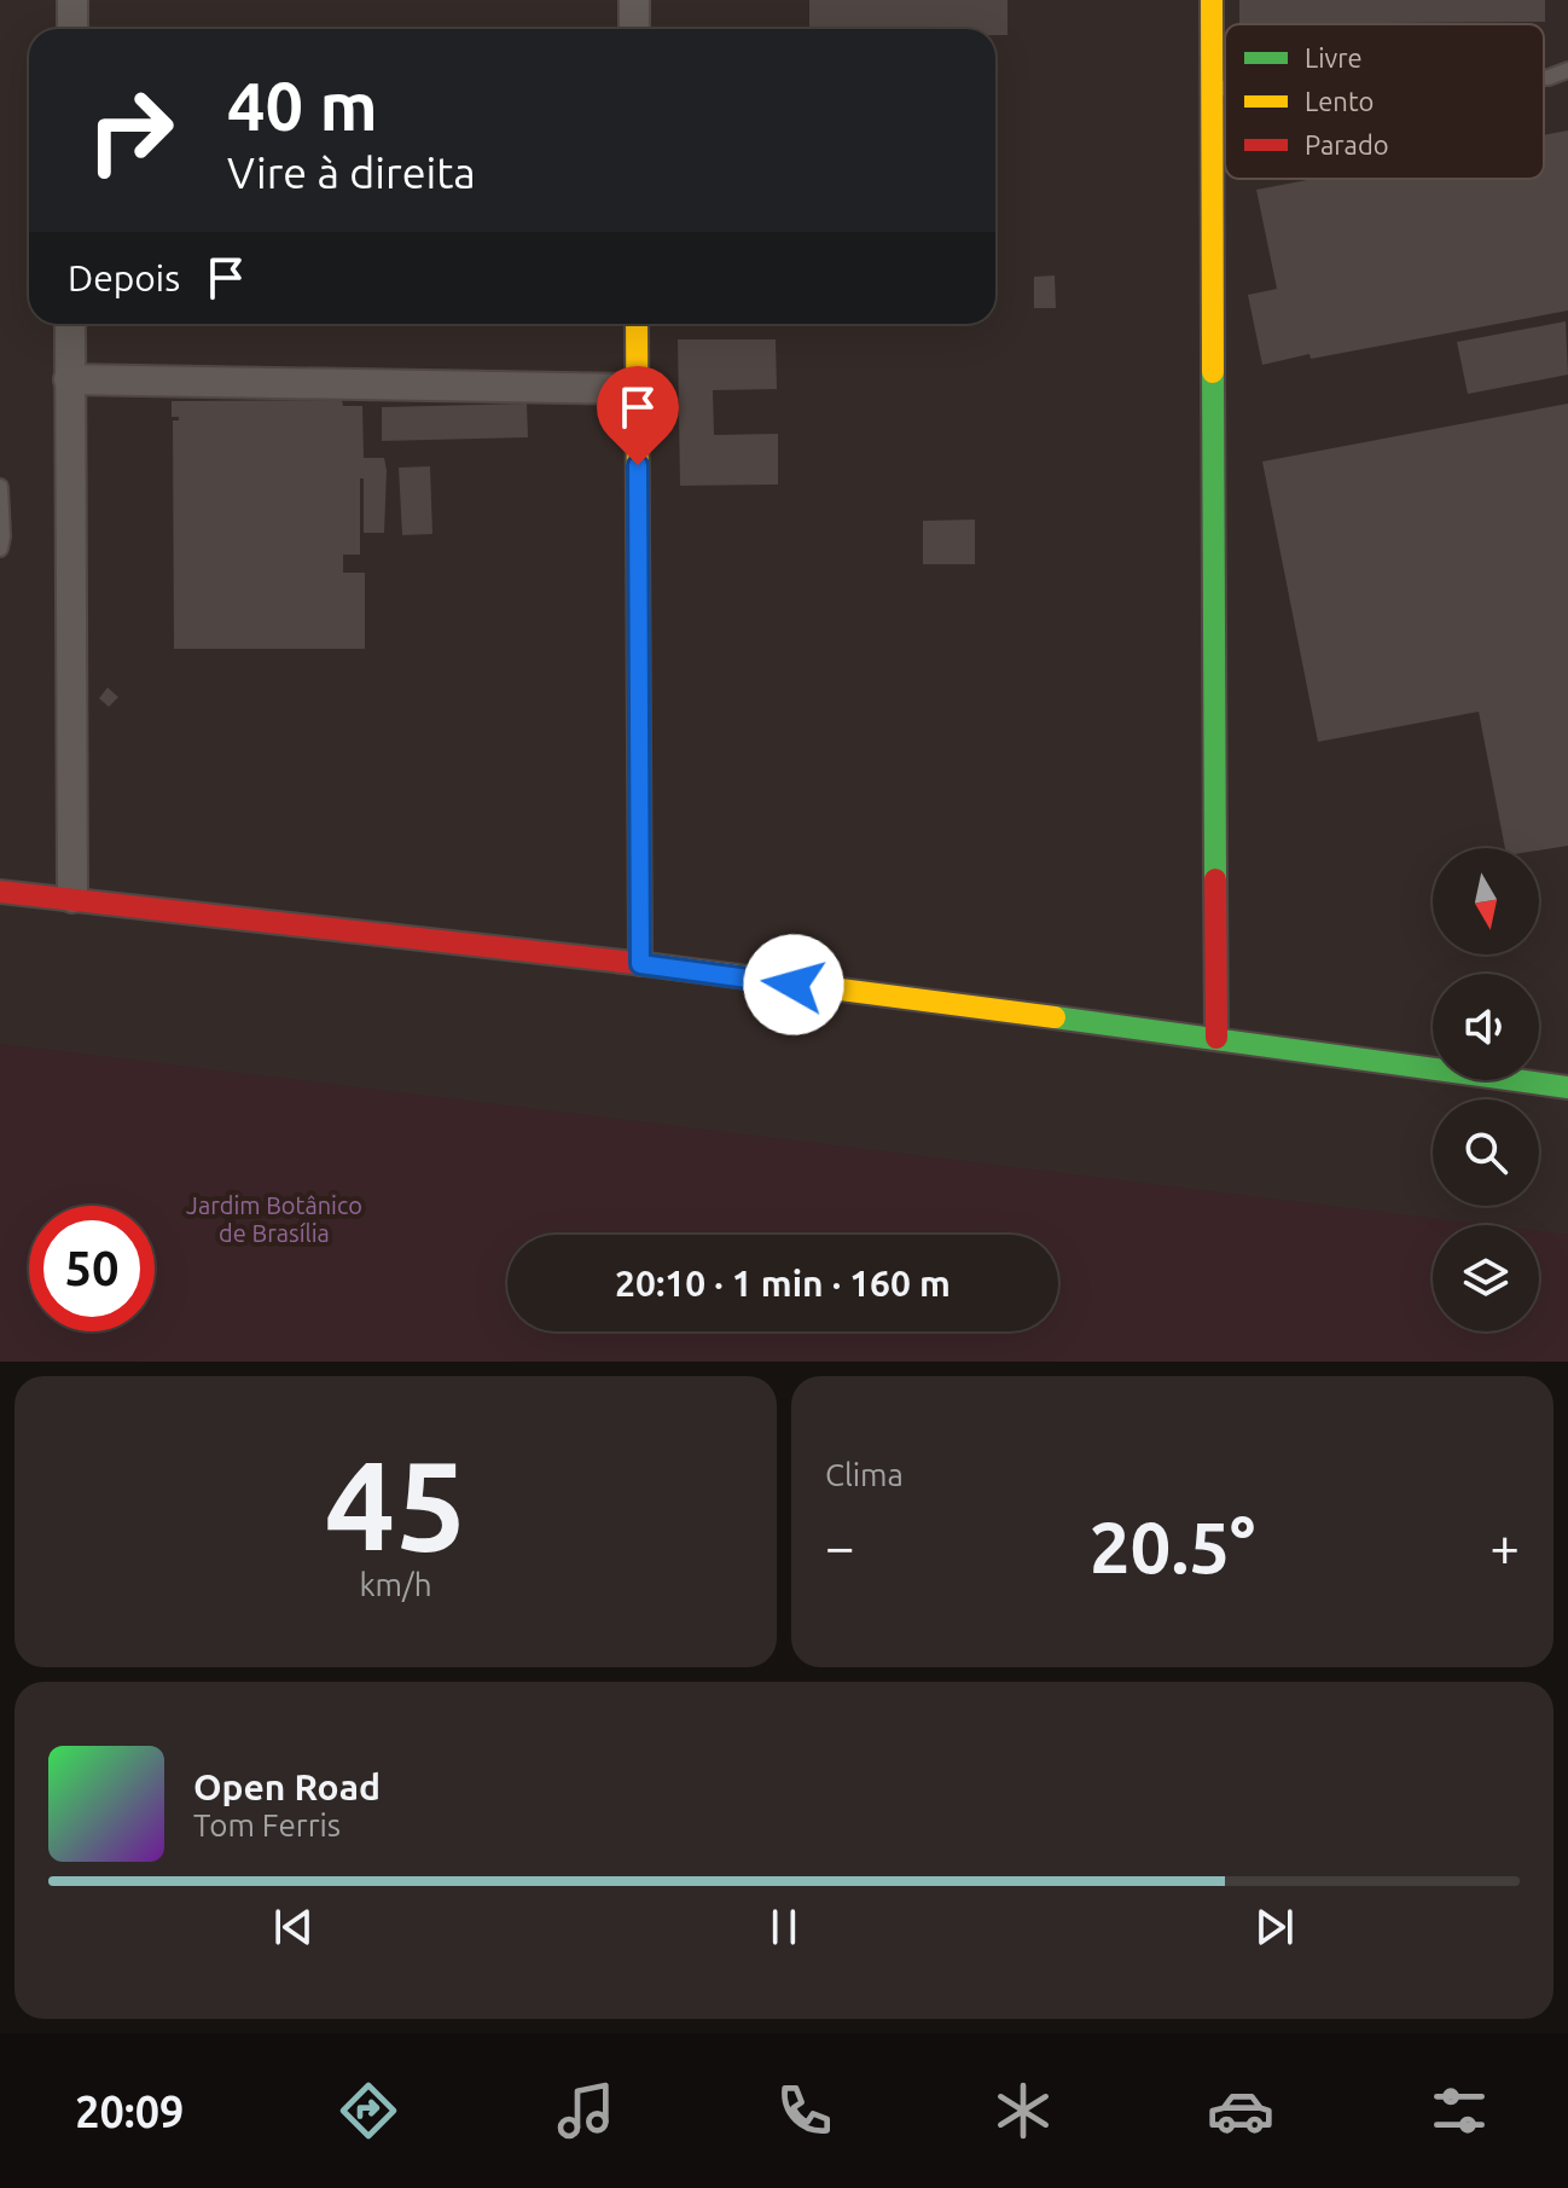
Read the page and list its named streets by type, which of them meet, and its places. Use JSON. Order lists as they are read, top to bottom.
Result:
{
  "parks": ["Jardim Botânico de Brasília"],
  "legend": ["Livre", "Lento", "Parado"],
  "north": "bottom",
  "page": {
    "turn": ["40 m", "Vire à direita"],
    "then": "Depois",
    "limit": "50",
    "trip": "20:10 · 1 min · 160 m",
    "tile": [
      ["45", "km/h"],
      "Clima"
    ],
    "heat": ["−", "20.5°", "+"],
    "song": ["Open Road", "Tom Ferris"],
    "tabs": "20:09"
  }
}
